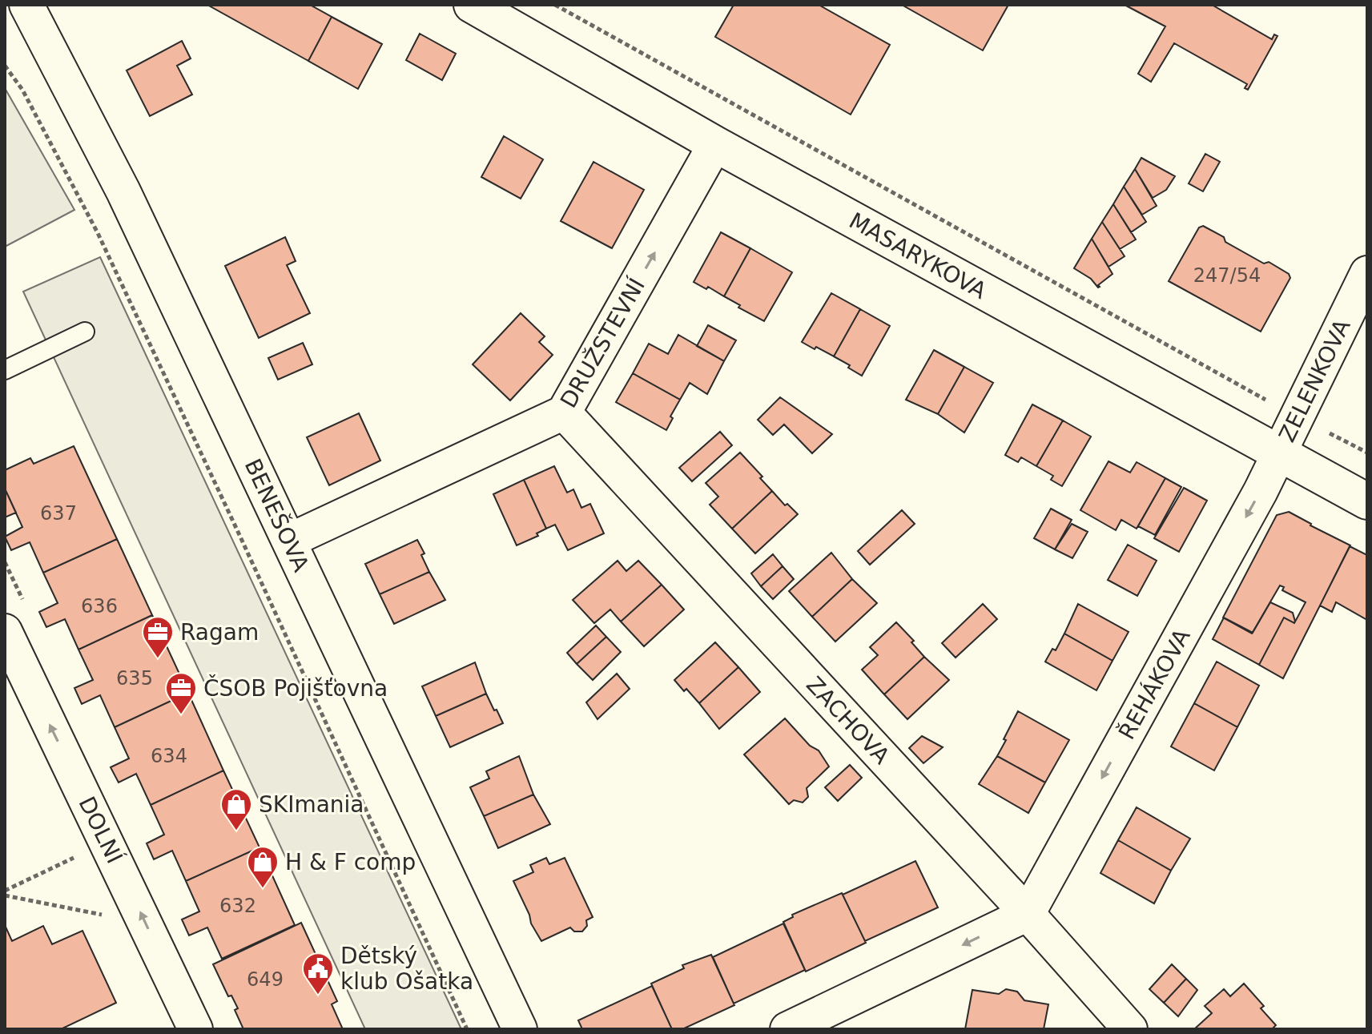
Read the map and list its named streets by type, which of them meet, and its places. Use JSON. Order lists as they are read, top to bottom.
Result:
{
  "streets": {
    "main road": ["MASARYKOVA"],
    "street": [
      "DRUŽSTEVNÍ",
      "ZELENKOVA",
      "BENEŠOVA",
      "ŘEHÁKOVA",
      "ZACHOVA",
      "DOLNÍ"
    ]
  },
  "crossings": [
    ["MASARYKOVA", "DRUŽSTEVNÍ"],
    ["MASARYKOVA", "ZELENKOVA"],
    ["MASARYKOVA", "ŘEHÁKOVA"],
    ["DRUŽSTEVNÍ", "BENEŠOVA"],
    ["DRUŽSTEVNÍ", "ZACHOVA"],
    ["ZELENKOVA", "ŘEHÁKOVA"],
    ["ŘEHÁKOVA", "ZACHOVA"]
  ],
  "one_way": ["DRUŽSTEVNÍ", "ŘEHÁKOVA", "DOLNÍ"],
  "places": {
    "office": ["Ragam", "ČSOB Pojišťovna"],
    "shop": ["SKImania", "H & F comp"],
    "public building": ["Dětský klub Ošatka"]
  },
  "house_numbers": [
    "247/54",
    "637",
    "636",
    "635",
    "634",
    "632",
    "649"
  ]
}
